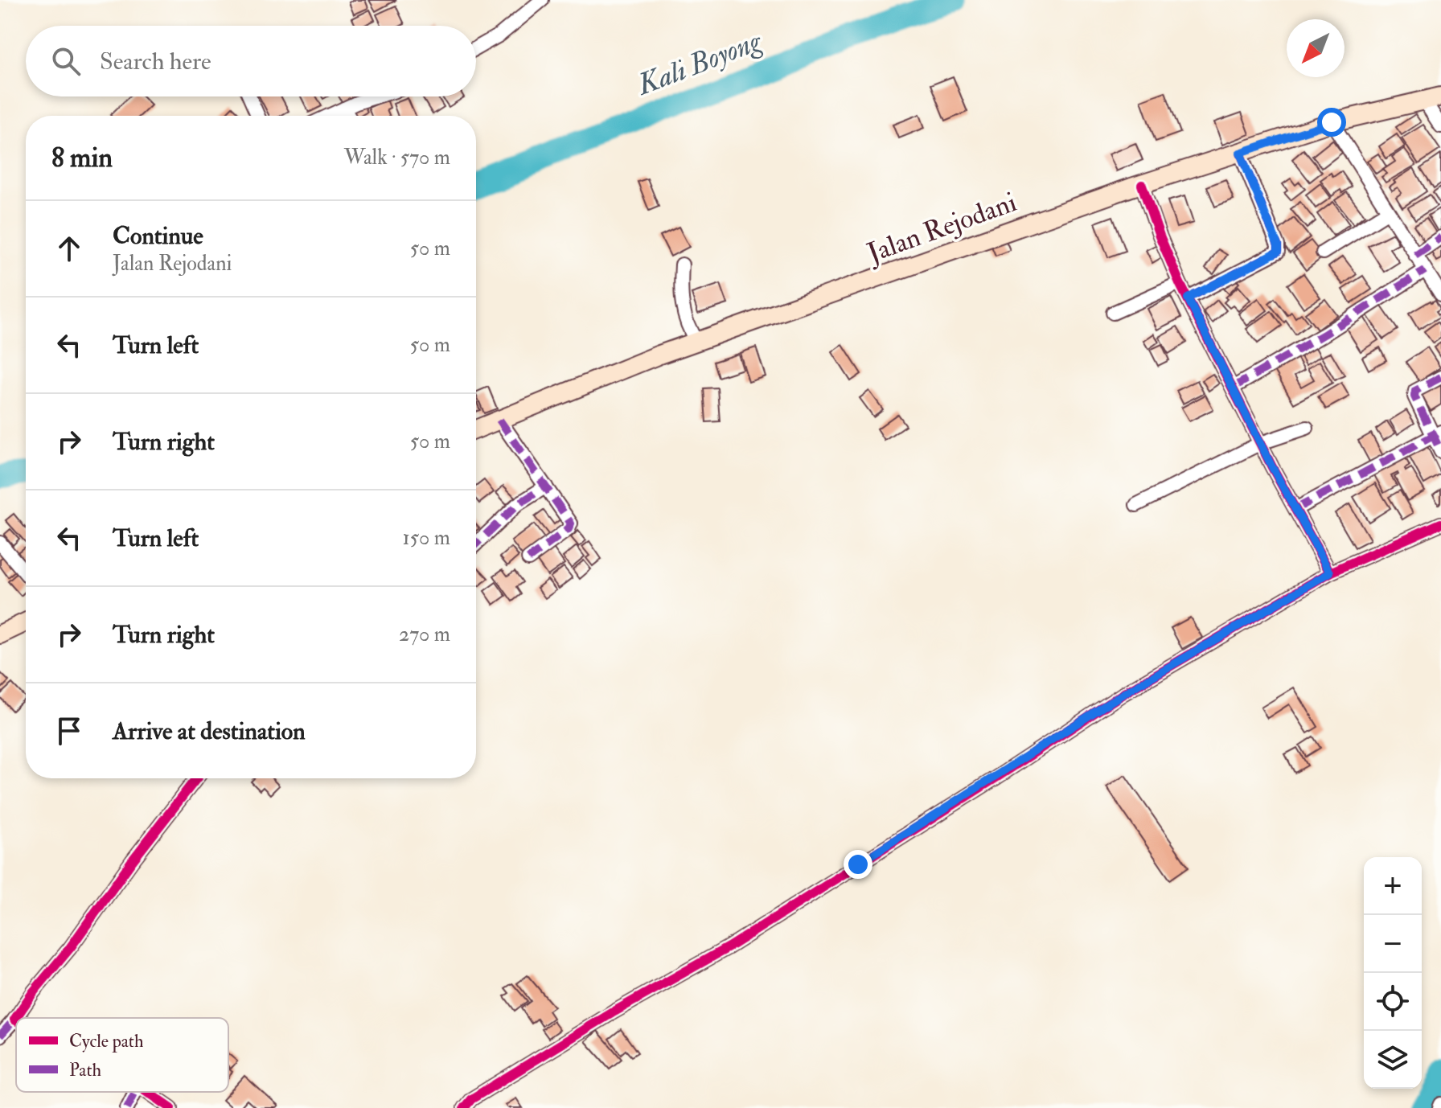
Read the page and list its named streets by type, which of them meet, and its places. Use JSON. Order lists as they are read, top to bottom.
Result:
{
  "streets": {
    "main road": ["Jalan Rejodani"]
  },
  "water": ["Kali Boyong"],
  "legend": ["Cycle path", "Path"],
  "north": "bottom left",
  "page": {
    "search": "Search here",
    "heading": ["8 min", "Walk · 570 m"],
    "list": [
      ["Continue", "Jalan Rejodani", "50 m"],
      ["Turn left", "50 m"],
      ["Turn right", "50 m"],
      ["Turn left", "150 m"],
      ["Turn right", "270 m"],
      "Arrive at destination"
    ],
    "map_buttons": ["+", "−"]
  }
}
